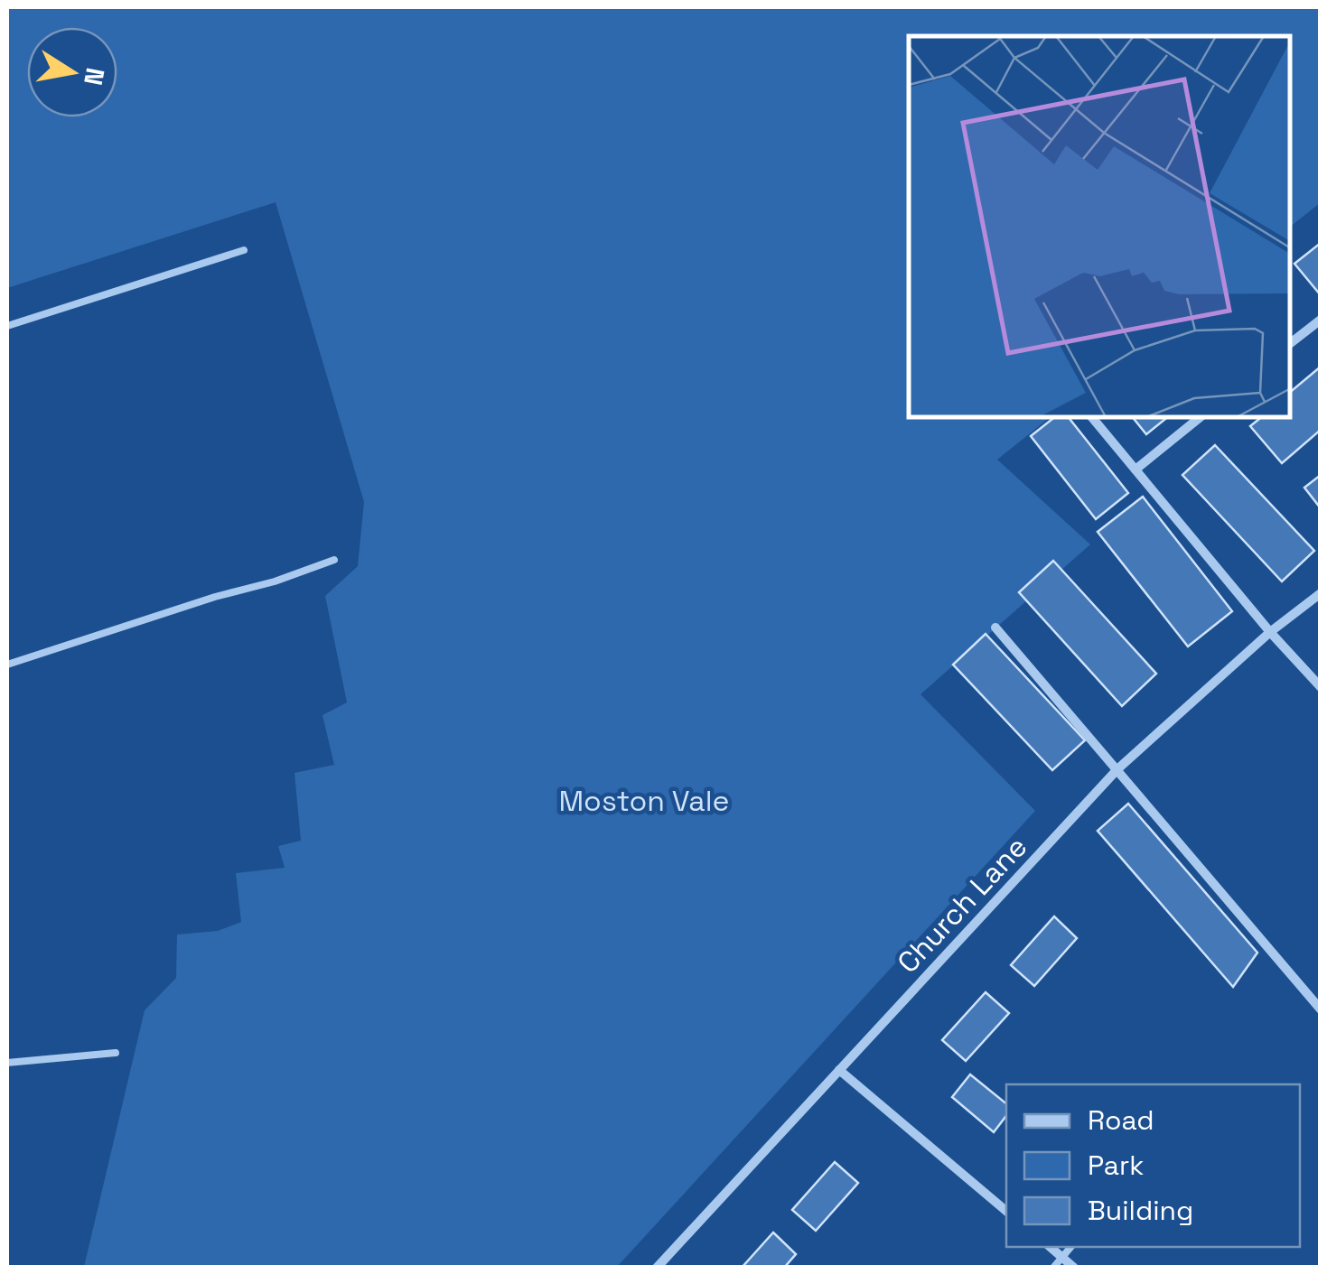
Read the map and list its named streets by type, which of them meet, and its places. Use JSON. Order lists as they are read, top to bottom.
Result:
{
  "streets": {
    "street": ["Church Lane"]
  },
  "parks": ["Moston Vale"],
  "legend": ["Road", "Park", "Building"],
  "north": "right"
}
